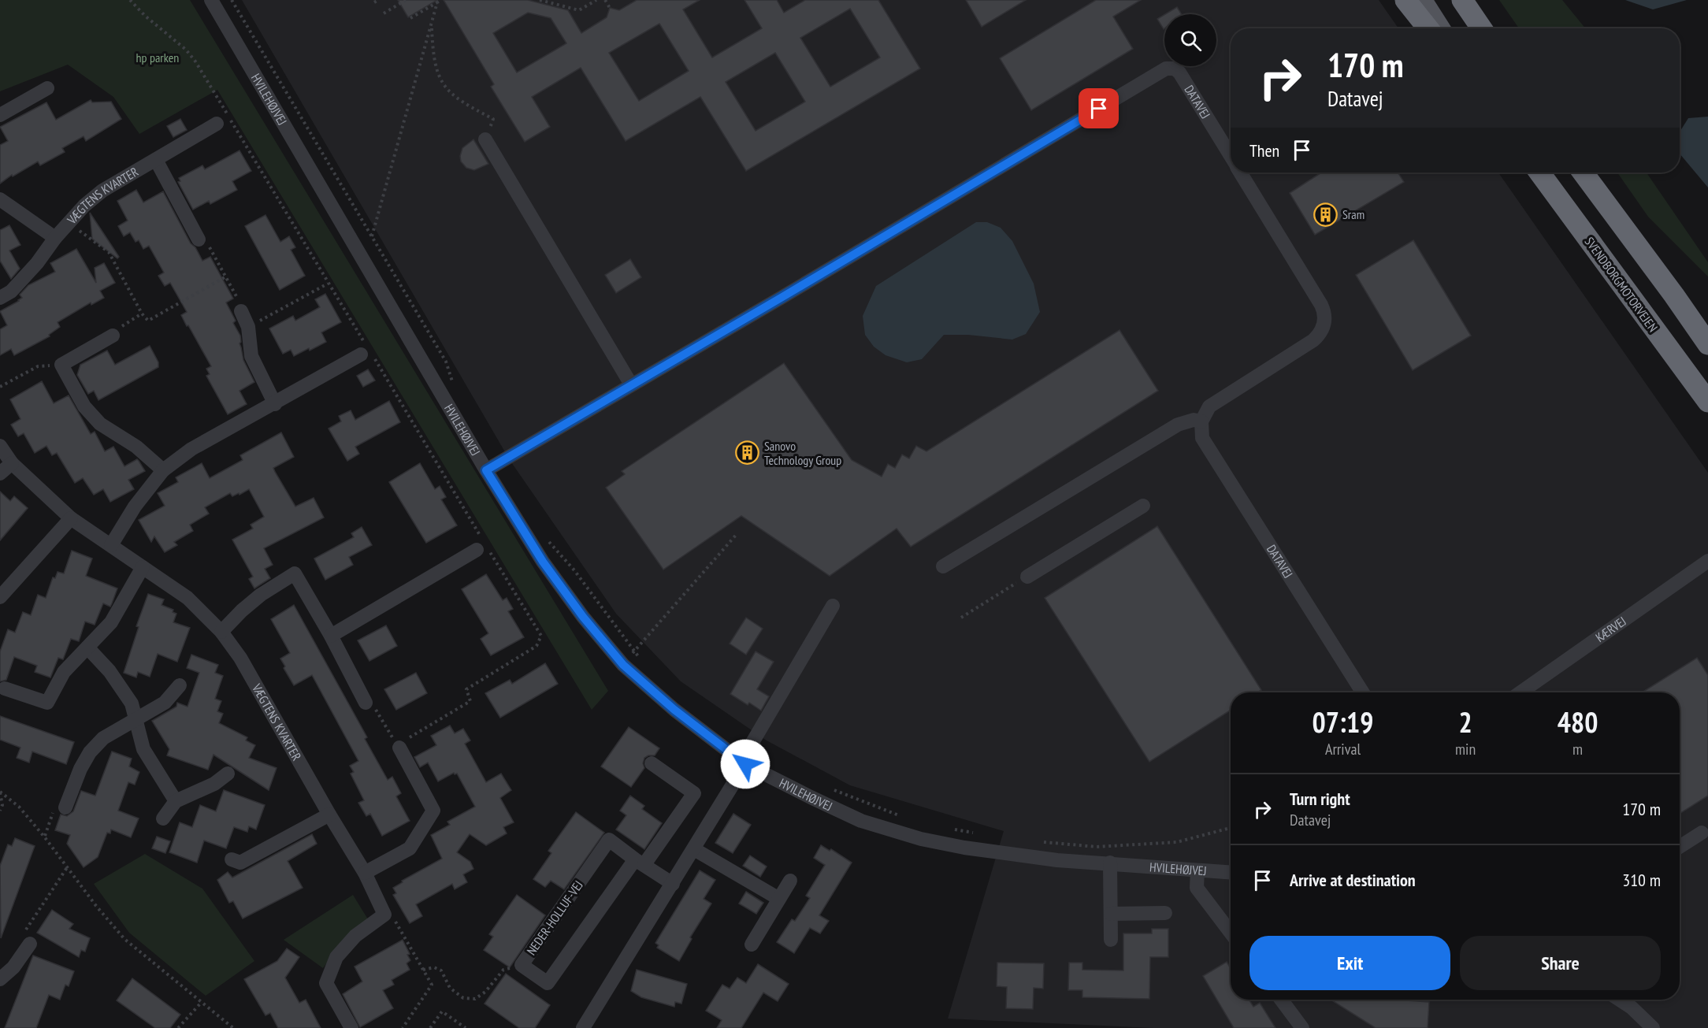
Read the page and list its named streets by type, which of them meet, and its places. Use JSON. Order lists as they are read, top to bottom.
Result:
{
  "streets": {
    "highway": ["SVENDBORGMOTORVEJEN"],
    "street": [
      "HVILEHØJVEJ",
      "DATAVEJ",
      "VÆGTENS KVARTER",
      "KÆRVEJ",
      "NEDER-HOLLUF-VEJ"
    ]
  },
  "crossings": [
    ["HVILEHØJVEJ", "DATAVEJ"]
  ],
  "parks": ["hp parken"],
  "places": {
    "building": ["Sram", "Sanovo Technology Group"]
  },
  "page": {
    "turn": ["170 m", "Datavej"],
    "then": "Then",
    "eta": [
      "07:19",
      "Arrival",
      "2",
      "min",
      "480",
      "m"
    ],
    "list": [
      {
        "name": "Turn right",
        "note": "Datavej",
        "value": "170 m"
      },
      {
        "name": "Arrive at destination",
        "value": "310 m"
      }
    ],
    "buttons": ["Exit", "Share"]
  }
}
